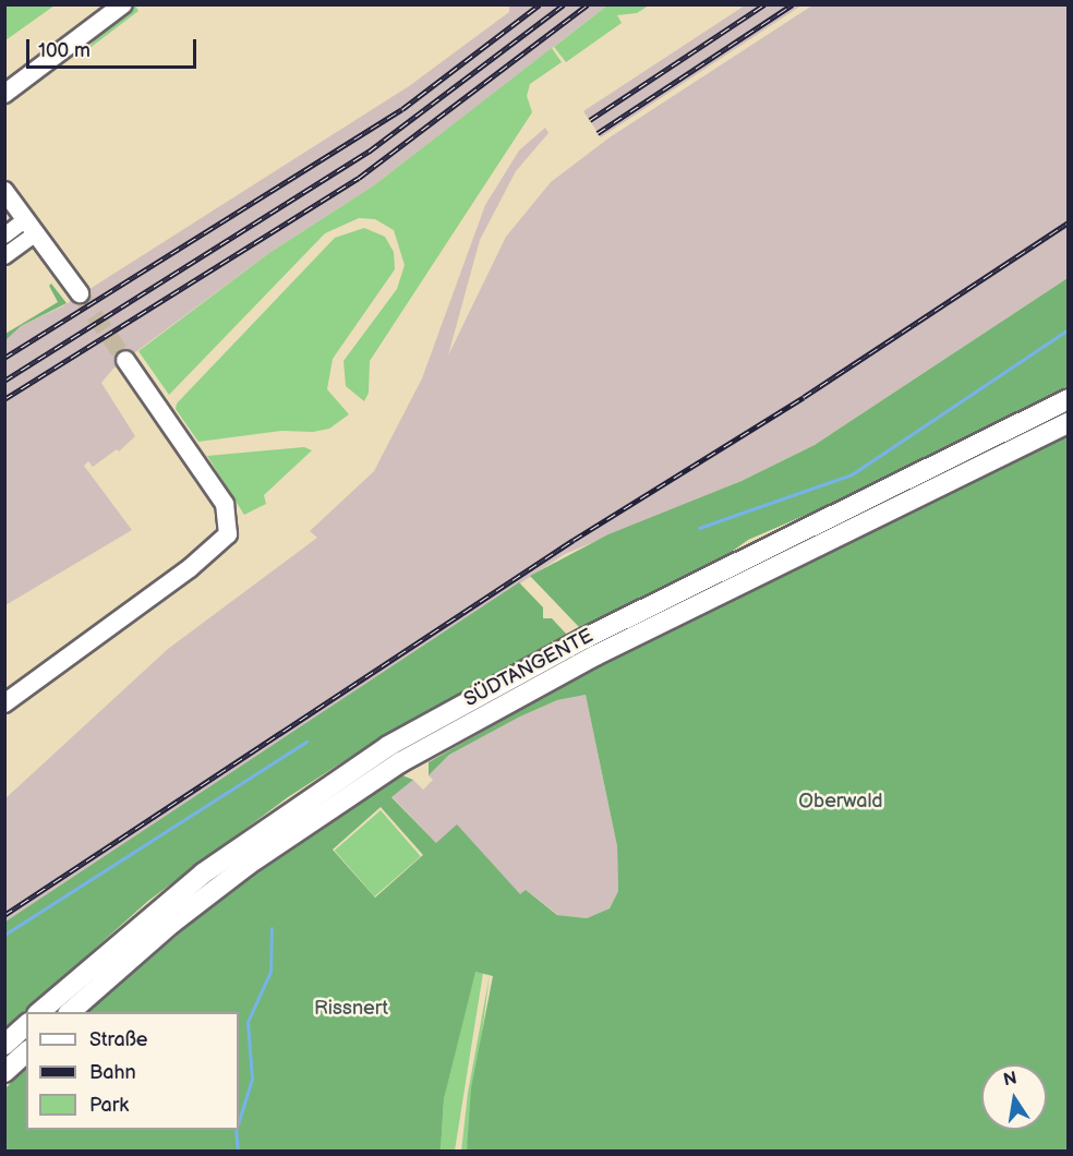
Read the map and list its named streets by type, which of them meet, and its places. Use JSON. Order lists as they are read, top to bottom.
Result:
{
  "streets": {
    "highway": ["SÜDTANGENTE"]
  },
  "parks": ["Oberwald", "Rissnert"],
  "legend": ["Straße", "Bahn", "Park"],
  "scale_bar": "100 m",
  "north": "top"
}
